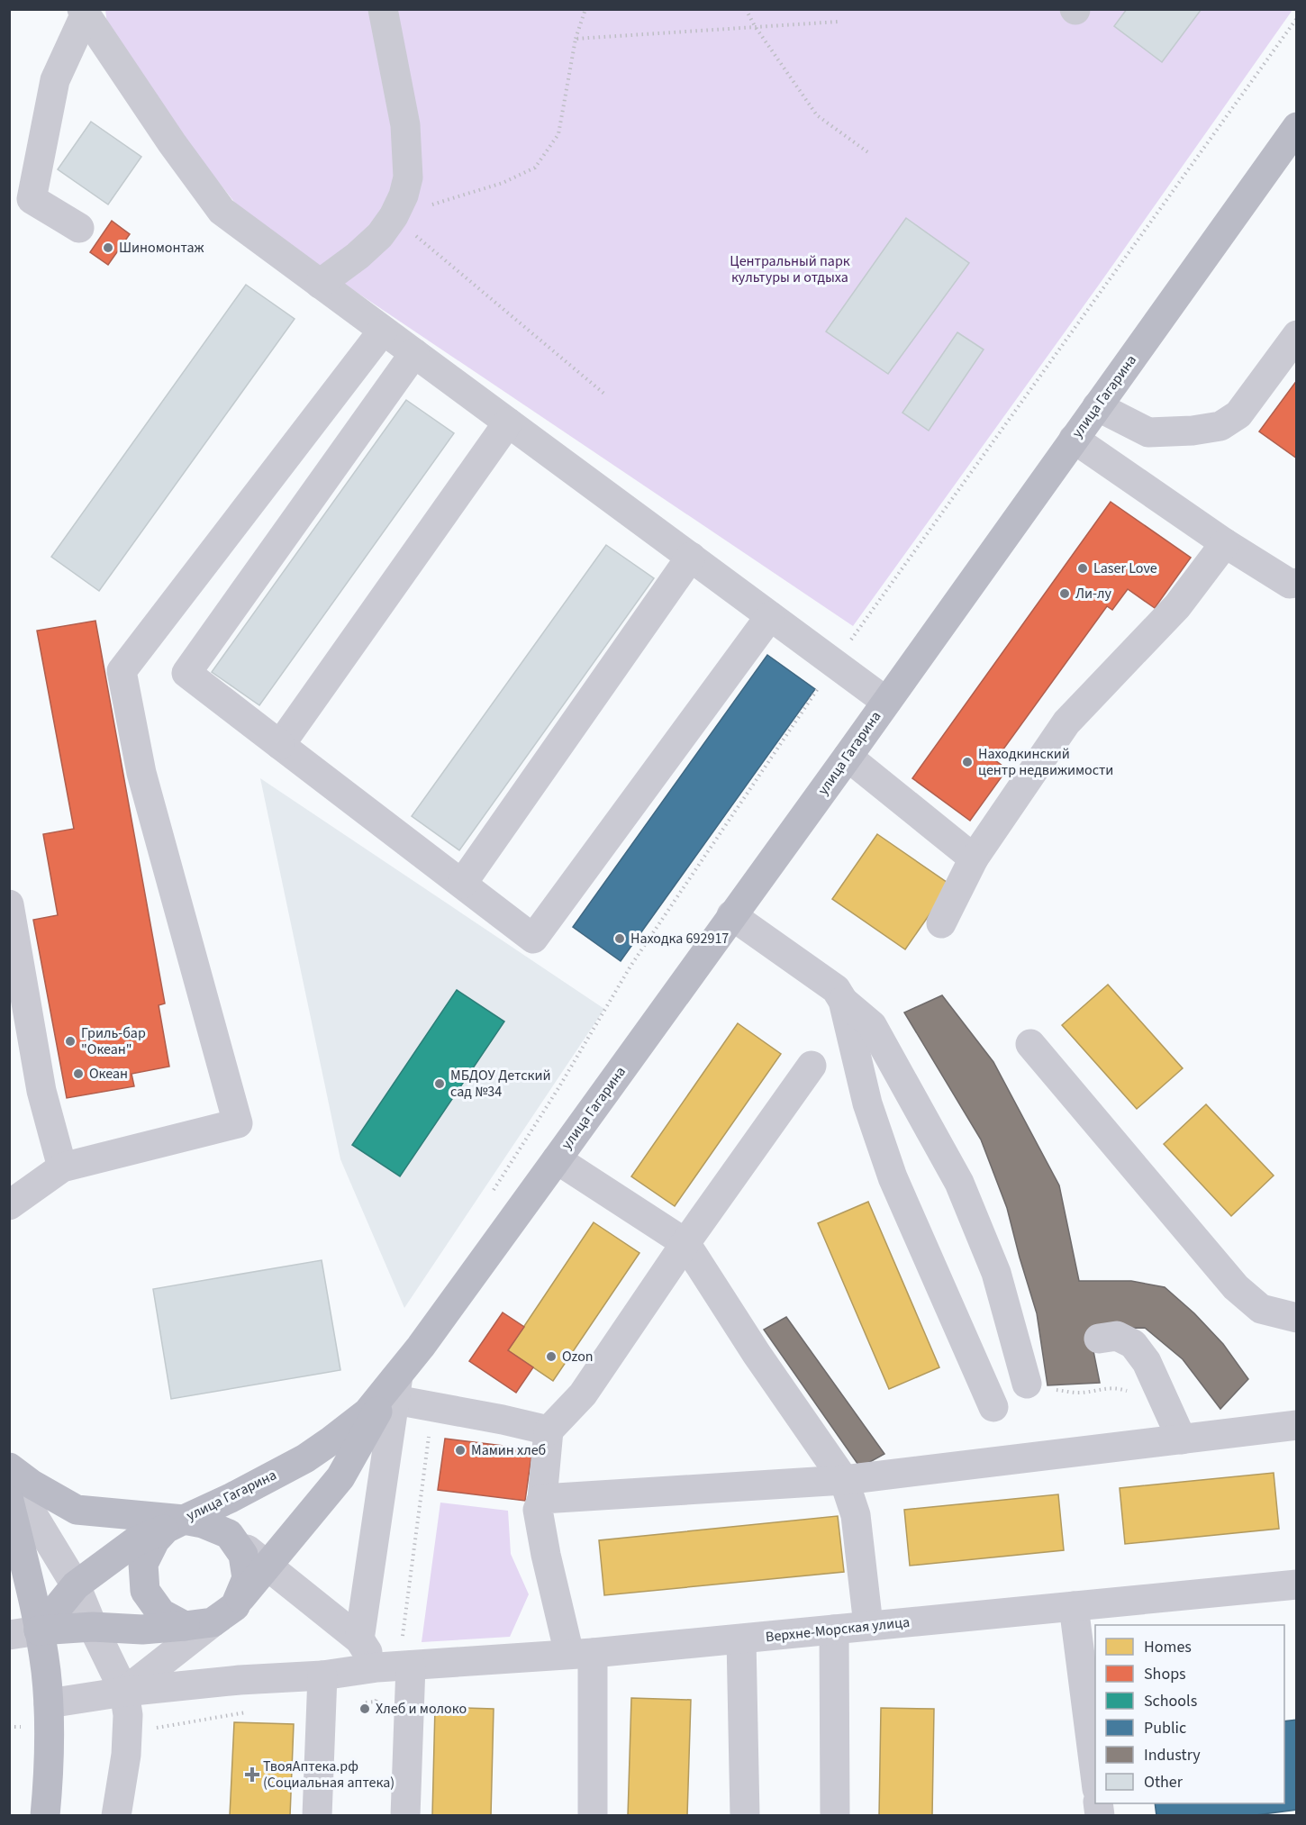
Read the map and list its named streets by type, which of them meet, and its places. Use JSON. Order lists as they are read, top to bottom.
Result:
{
  "streets": {
    "main road": ["улица Гагарина"],
    "street": ["Верхне-Морская улица"]
  },
  "parks": ["Центральный парк культуры и отдыха"],
  "places": {
    "other": [
      "Шиномонтаж",
      "Laser Love",
      "Ли-лу",
      "Находкинский центр недвижимости",
      "Находка 692917",
      "Гриль-бар \"Океан\"",
      "Океан",
      "МБДОУ Детский сад №34",
      "Ozon",
      "Мамин хлеб",
      "Хлеб и молоко"
    ],
    "health": ["ТвояАптека.рф (Социальная аптека)"]
  },
  "legend": [
    "Homes",
    "Shops",
    "Schools",
    "Public",
    "Industry",
    "Other"
  ]
}
